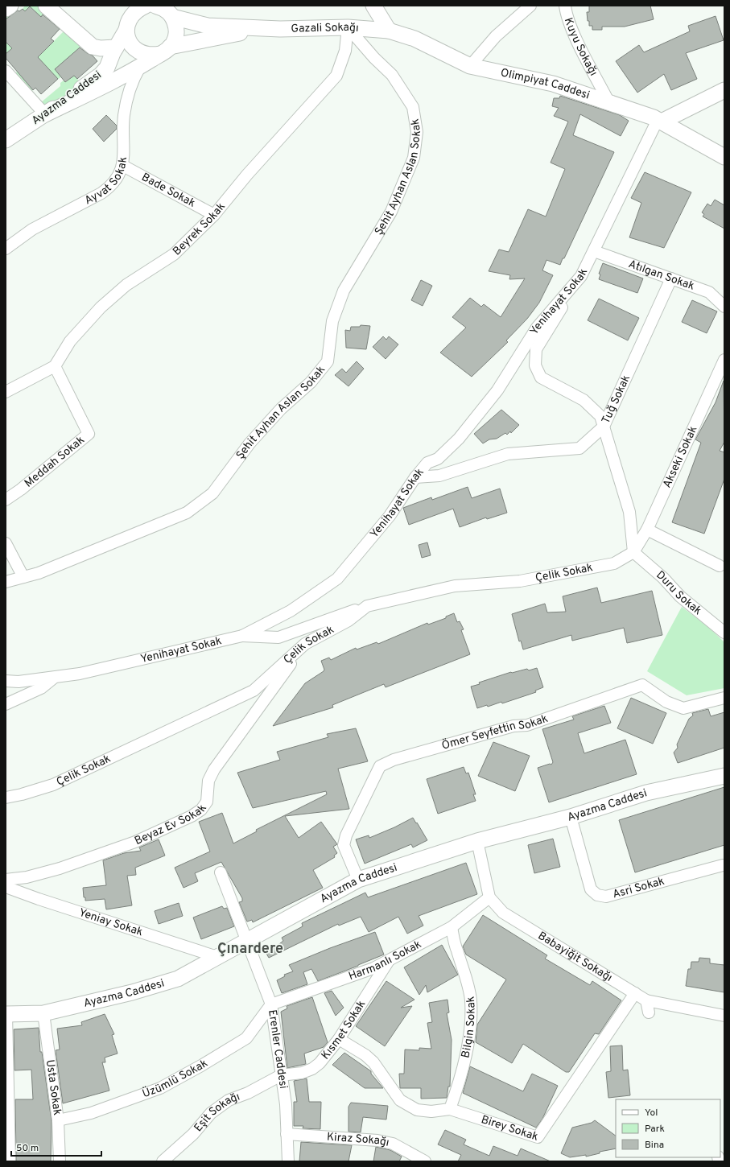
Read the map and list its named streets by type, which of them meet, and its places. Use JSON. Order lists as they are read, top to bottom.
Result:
{
  "streets": {
    "street": [
      "Gazali Sokağı",
      "Kuyu Sokağı",
      "Olimpiyat Caddesi",
      "Ayazma Caddesi",
      "Şehit Ayhan Aslan Sokak",
      "Ayvat Sokak",
      "Bade Sokak",
      "Beyrek Sokak",
      "Atılgan Sokak",
      "Yenihayat Sokak",
      "Tuğ Sokak",
      "Akseki Sokak",
      "Meddah Sokak",
      "Çelik Sokak",
      "Duru Sokak",
      "Ömer Seyfettin Sokak",
      "Beyaz Ev Sokak",
      "Asri Sokak",
      "Yeniay Sokak",
      "Babayiğit Sokağı",
      "Harmanlı Sokak",
      "Bilgin Sokak",
      "Kısmet Sokak",
      "Erenler Caddesi",
      "Üzümlü Sokak",
      "Usta Sokak",
      "Eşit Sokağı",
      "Birey Sokak",
      "Kiraz Sokağı"
    ]
  },
  "crossings": [
    ["Gazali Sokağı", "Olimpiyat Caddesi"],
    ["Gazali Sokağı", "Şehit Ayhan Aslan Sokak"],
    ["Gazali Sokağı", "Beyrek Sokak"],
    ["Kuyu Sokağı", "Olimpiyat Caddesi"],
    ["Olimpiyat Caddesi", "Yenihayat Sokak"],
    ["Ayazma Caddesi", "Ömer Seyfettin Sokak"],
    ["Ayazma Caddesi", "Asri Sokak"],
    ["Ayazma Caddesi", "Yeniay Sokak"],
    ["Ayazma Caddesi", "Babayiğit Sokağı"],
    ["Ayazma Caddesi", "Erenler Caddesi"],
    ["Ayazma Caddesi", "Usta Sokak"],
    ["Şehit Ayhan Aslan Sokak", "Beyrek Sokak"],
    ["Ayvat Sokak", "Bade Sokak"],
    ["Bade Sokak", "Beyrek Sokak"],
    ["Beyrek Sokak", "Meddah Sokak"],
    ["Atılgan Sokak", "Yenihayat Sokak"],
    ["Atılgan Sokak", "Tuğ Sokak"],
    ["Yenihayat Sokak", "Tuğ Sokak"],
    ["Akseki Sokak", "Çelik Sokak"],
    ["Akseki Sokak", "Duru Sokak"],
    ["Çelik Sokak", "Duru Sokak"],
    ["Çelik Sokak", "Beyaz Ev Sokak"],
    ["Babayiğit Sokağı", "Harmanlı Sokak"],
    ["Babayiğit Sokağı", "Birey Sokak"],
    ["Harmanlı Sokak", "Bilgin Sokak"],
    ["Harmanlı Sokak", "Kısmet Sokak"],
    ["Harmanlı Sokak", "Erenler Caddesi"],
    ["Harmanlı Sokak", "Üzümlü Sokak"],
    ["Bilgin Sokak", "Birey Sokak"],
    ["Kısmet Sokak", "Erenler Caddesi"],
    ["Kısmet Sokak", "Eşit Sokağı"],
    ["Kısmet Sokak", "Birey Sokak"],
    ["Erenler Caddesi", "Üzümlü Sokak"],
    ["Erenler Caddesi", "Eşit Sokağı"],
    ["Erenler Caddesi", "Kiraz Sokağı"],
    ["Üzümlü Sokak", "Usta Sokak"]
  ],
  "districts": ["Çınardere"],
  "legend": ["Yol", "Park", "Bina"],
  "scale_bar": "50 m"
}
